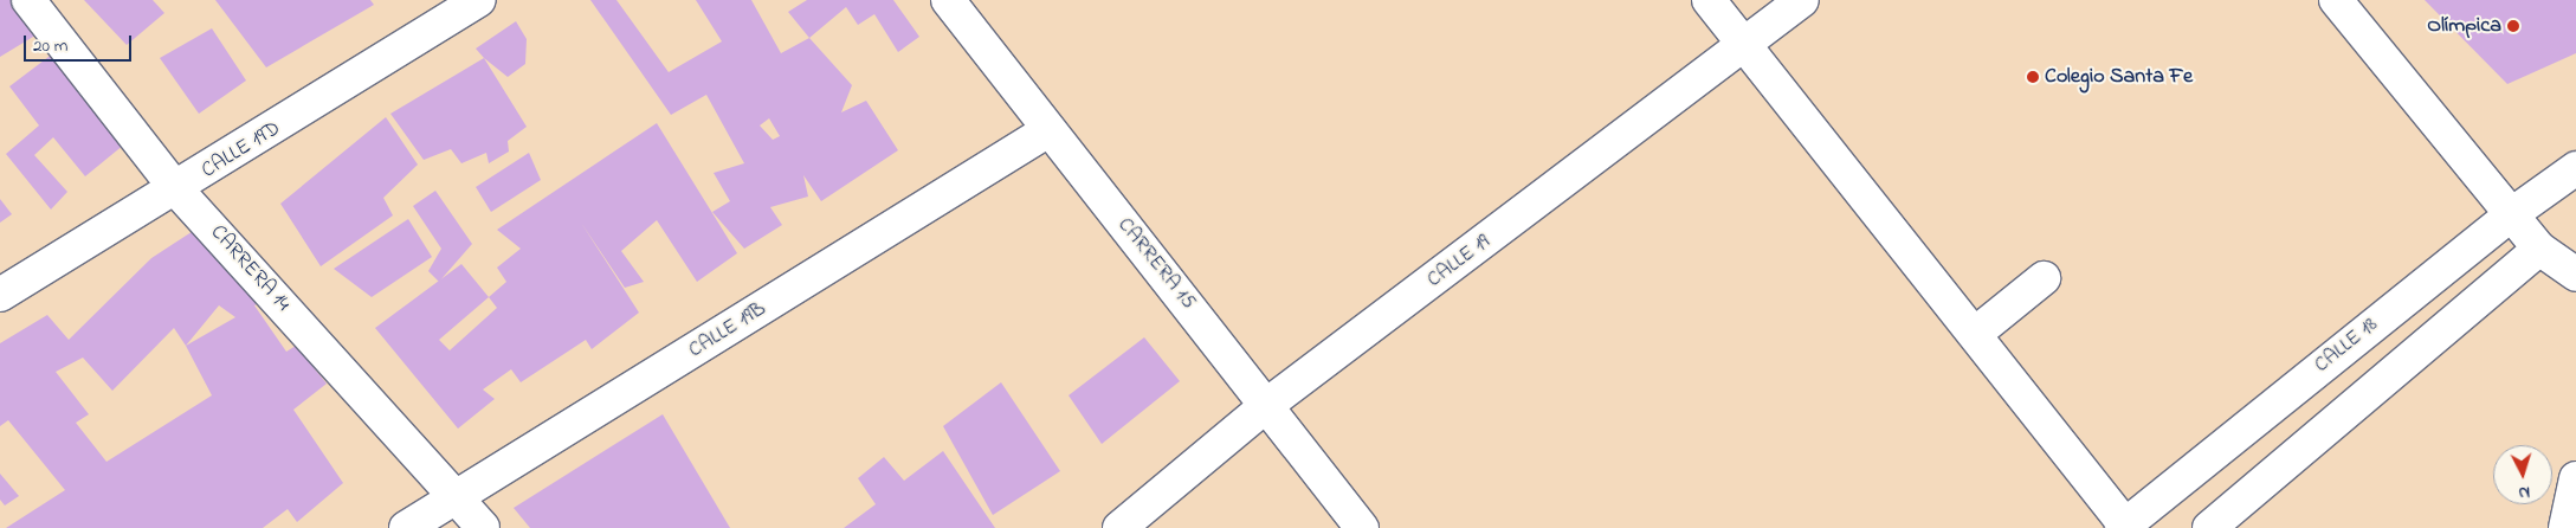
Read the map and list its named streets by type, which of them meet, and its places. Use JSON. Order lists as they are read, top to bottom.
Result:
{
  "streets": {
    "street": [
      "CALLE 19D",
      "CALLE 19",
      "CARRERA 15",
      "CARRERA 14",
      "CALLE 19B",
      "CALLE 18"
    ]
  },
  "crossings": [
    ["CALLE 19D", "CARRERA 14"],
    ["CALLE 19", "CARRERA 15"],
    ["CARRERA 15", "CALLE 19B"],
    ["CARRERA 14", "CALLE 19B"]
  ],
  "places": ["Olímpica", "Colegio Santa Fe"],
  "scale_bar": "20 m",
  "north": "bottom"
}
